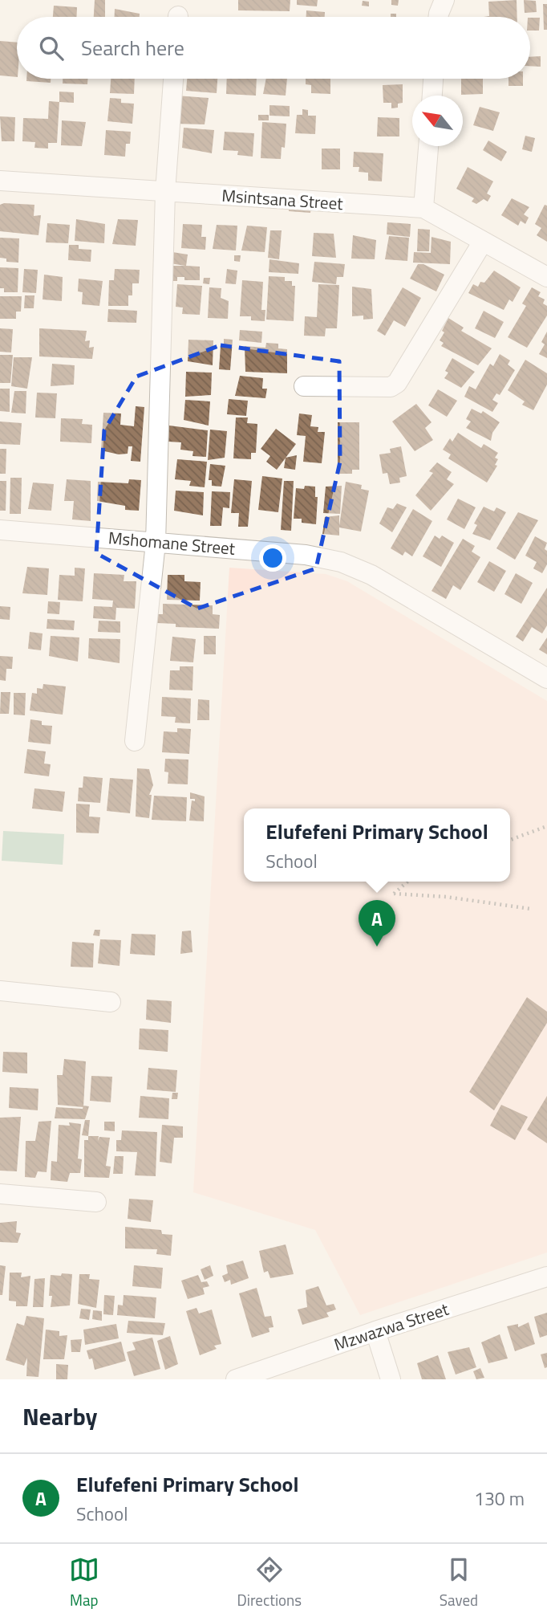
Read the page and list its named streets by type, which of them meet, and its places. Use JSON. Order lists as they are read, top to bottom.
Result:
{
  "streets": {
    "street": ["Msintsana Street", "Mshomane Street", "Mzwazwa Street"]
  },
  "north": "top left",
  "page": {
    "search": "Search here",
    "popup": ["Elufefeni Primary School", "School"],
    "pins": "A",
    "heading": "Nearby",
    "list": [
      {
        "mark": "A",
        "name": "Elufefeni Primary School",
        "note": "School",
        "value": "130 m"
      }
    ],
    "nav": ["Map", "Directions", "Saved"]
  }
}
